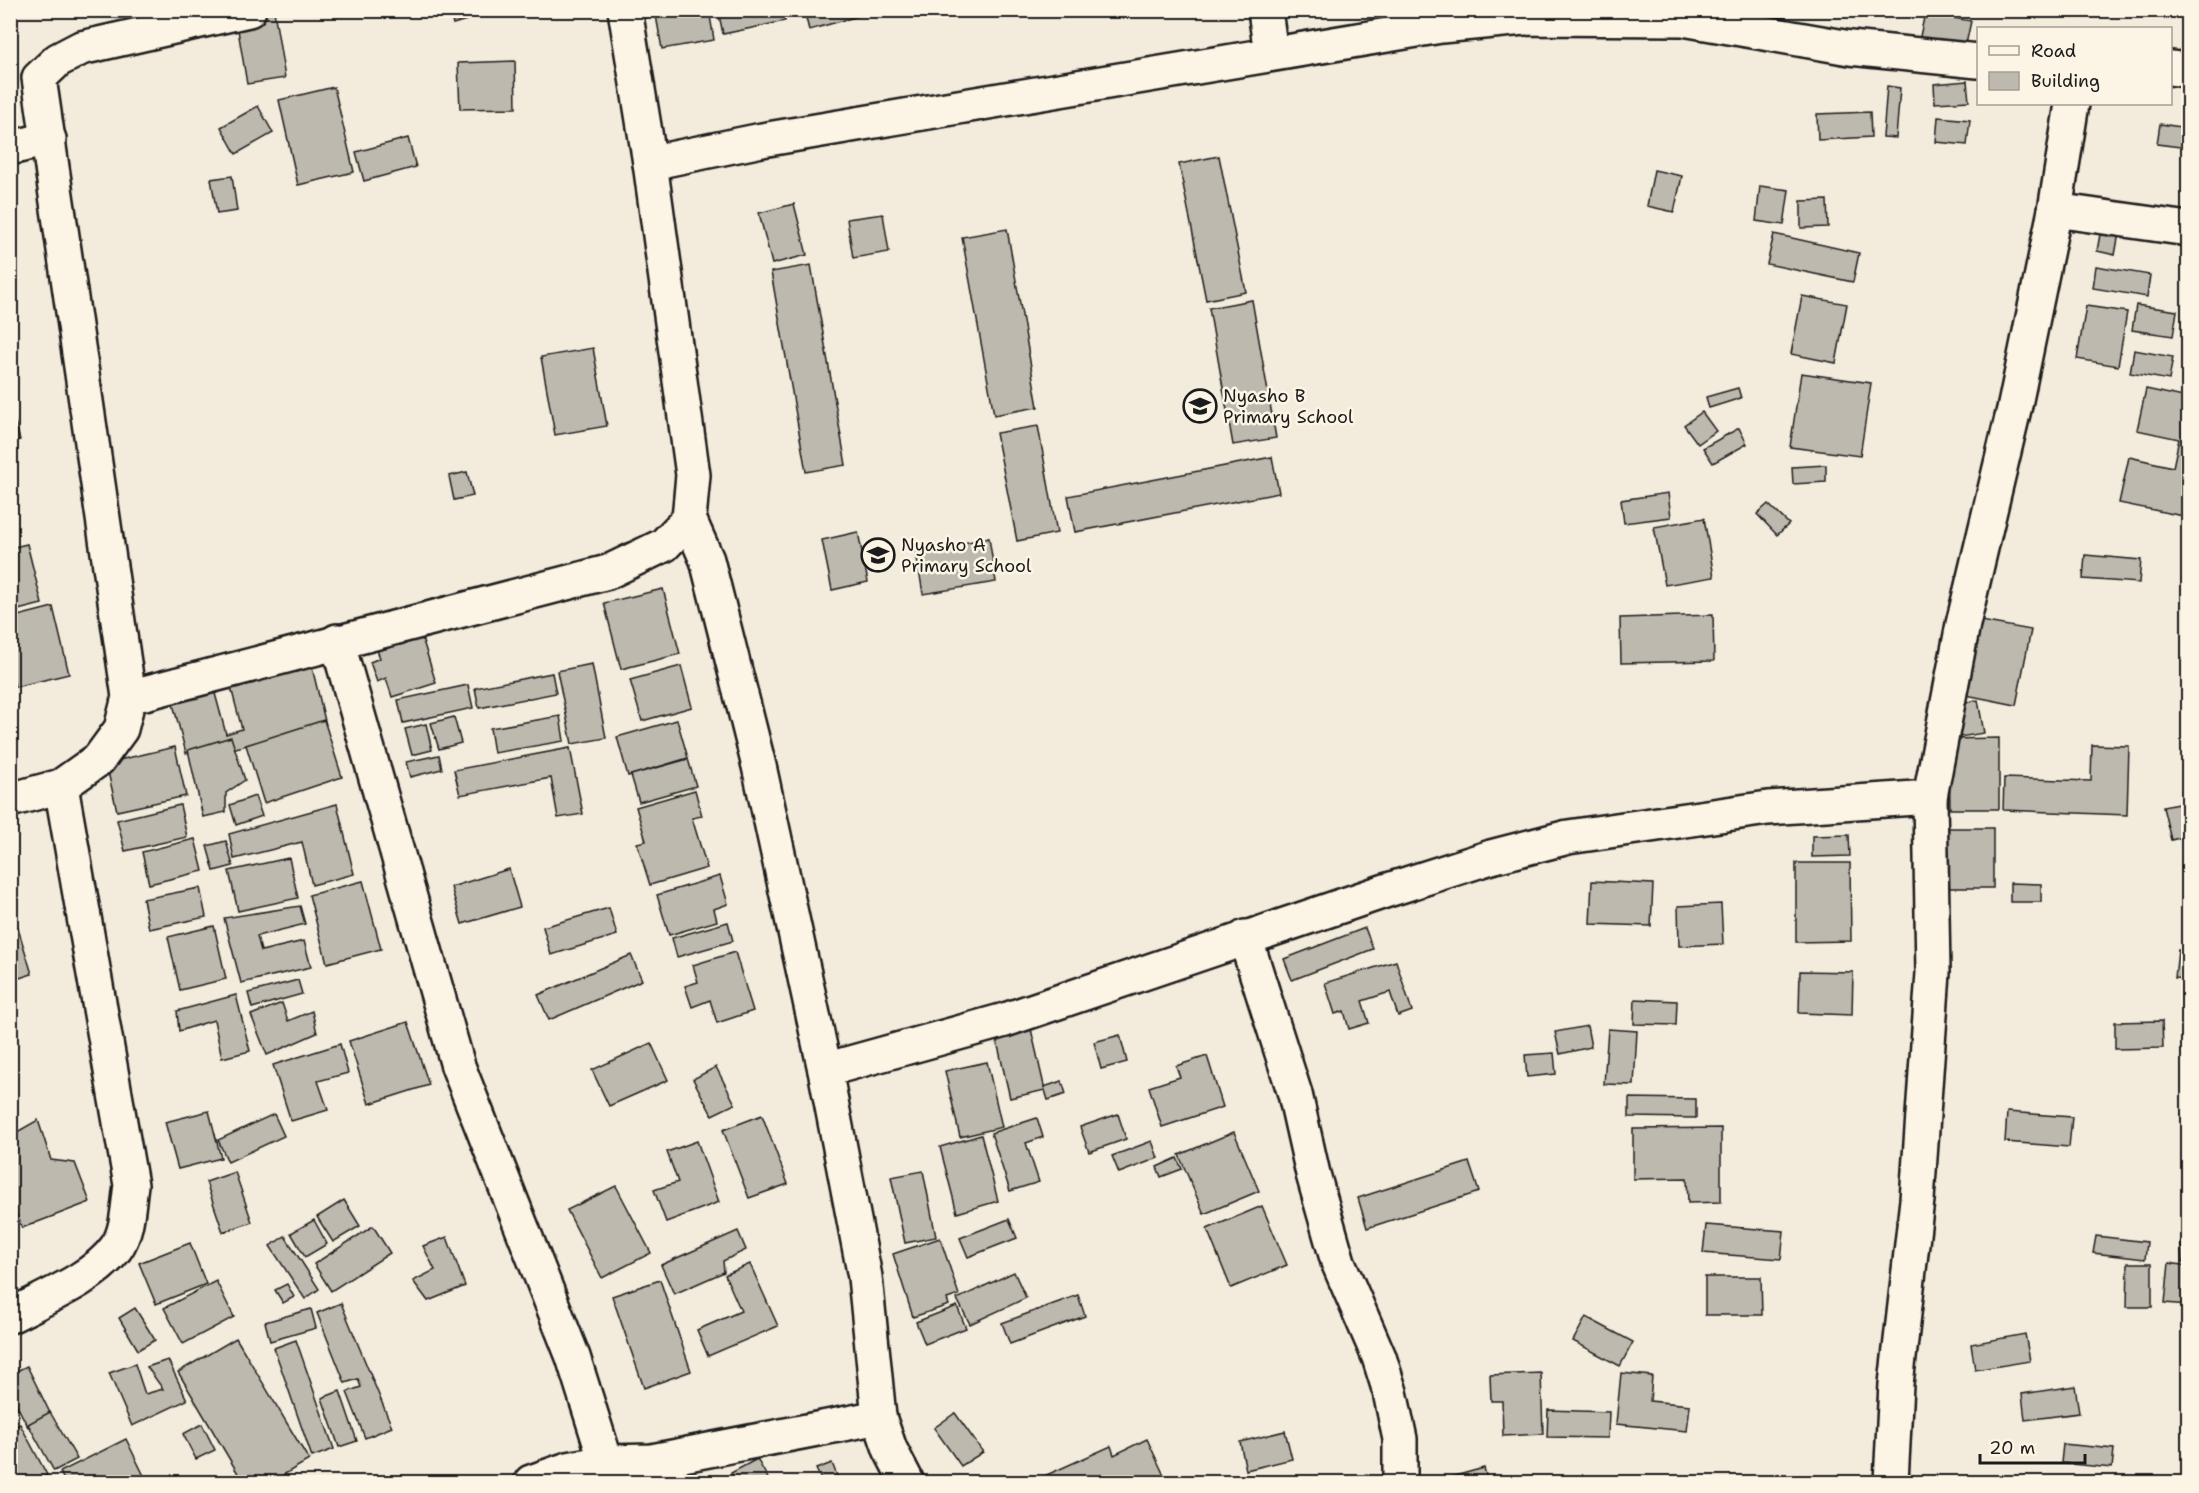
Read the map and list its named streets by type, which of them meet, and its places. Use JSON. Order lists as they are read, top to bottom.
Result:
{
  "places": {
    "school or university": ["Nyasho B Primary School", "Nyasho A Primary School"]
  },
  "legend": ["Road", "Building"],
  "scale_bar": "20 m"
}
